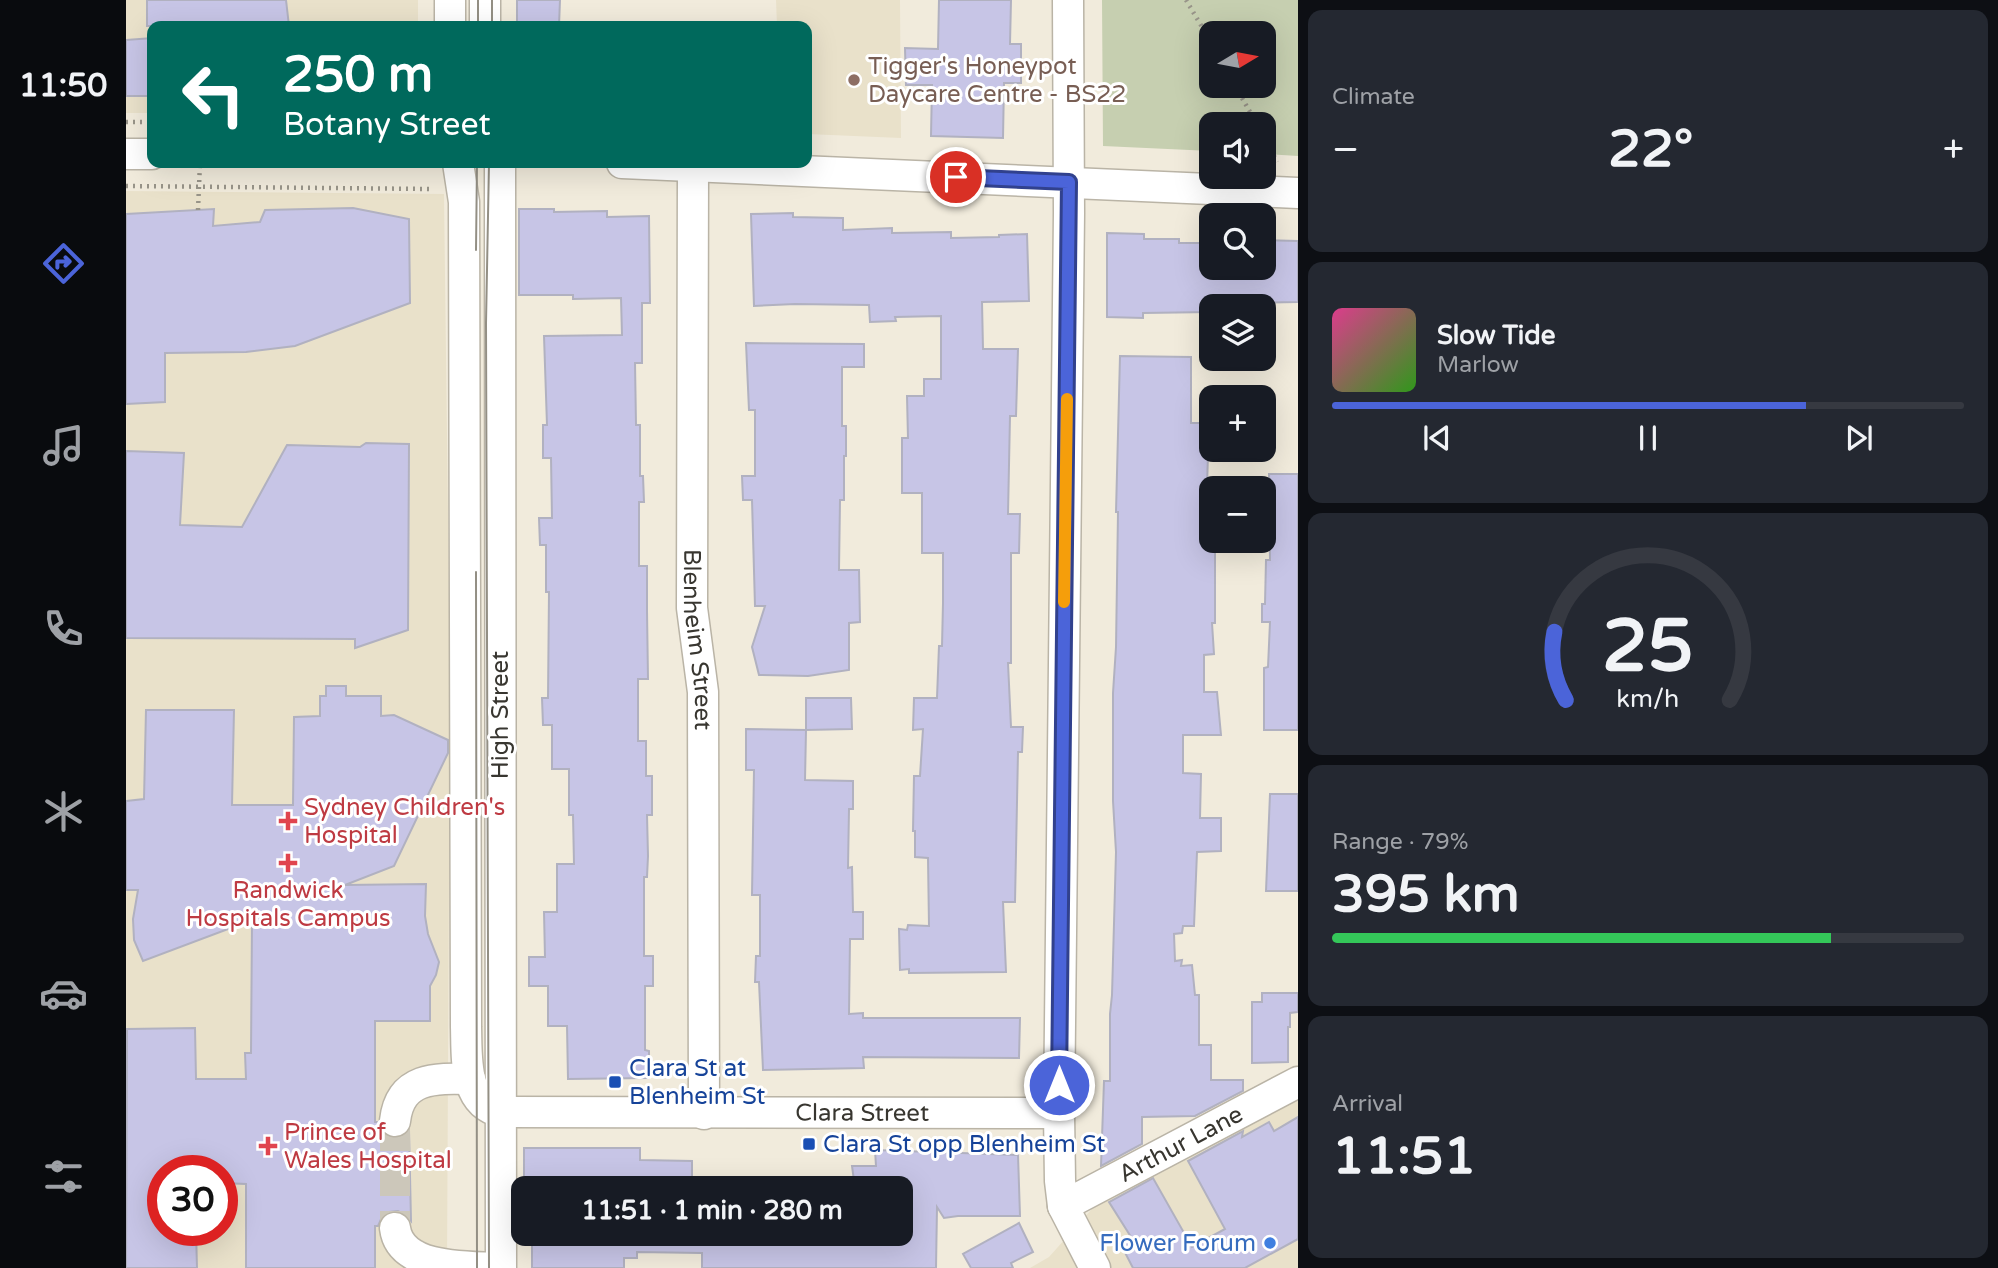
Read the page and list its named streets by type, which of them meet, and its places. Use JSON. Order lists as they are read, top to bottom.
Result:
{
  "streets": {
    "street": [
      "Blenheim Street",
      "High Street",
      "Clara Street",
      "Arthur Lane"
    ]
  },
  "crossings": [
    ["Blenheim Street", "Clara Street"],
    ["High Street", "Clara Street"]
  ],
  "places": {
    "other": ["Tigger's Honeypot Daycare Centre - BS22", "Flower Forum"],
    "health": ["Sydney Children's Hospital", "Randwick Hospitals Campus", "Prince of Wales Hospital"],
    "transit": ["Clara St at Blenheim St", "Clara St opp Blenheim St"]
  },
  "north": "right",
  "page": {
    "tabs": "11:50",
    "tile": [
      "Climate",
      ["Range · 79%", "395 km"],
      ["Arrival", "11:51"]
    ],
    "map_buttons": ["+", "−"],
    "turn": ["250 m", "Botany Street"],
    "heat": ["−", "22°", "+"],
    "song": ["Slow Tide", "Marlow"],
    "limit": "30",
    "trip": "11:51 · 1 min · 280 m",
    "gauge": ["25", "km/h"]
  }
}
